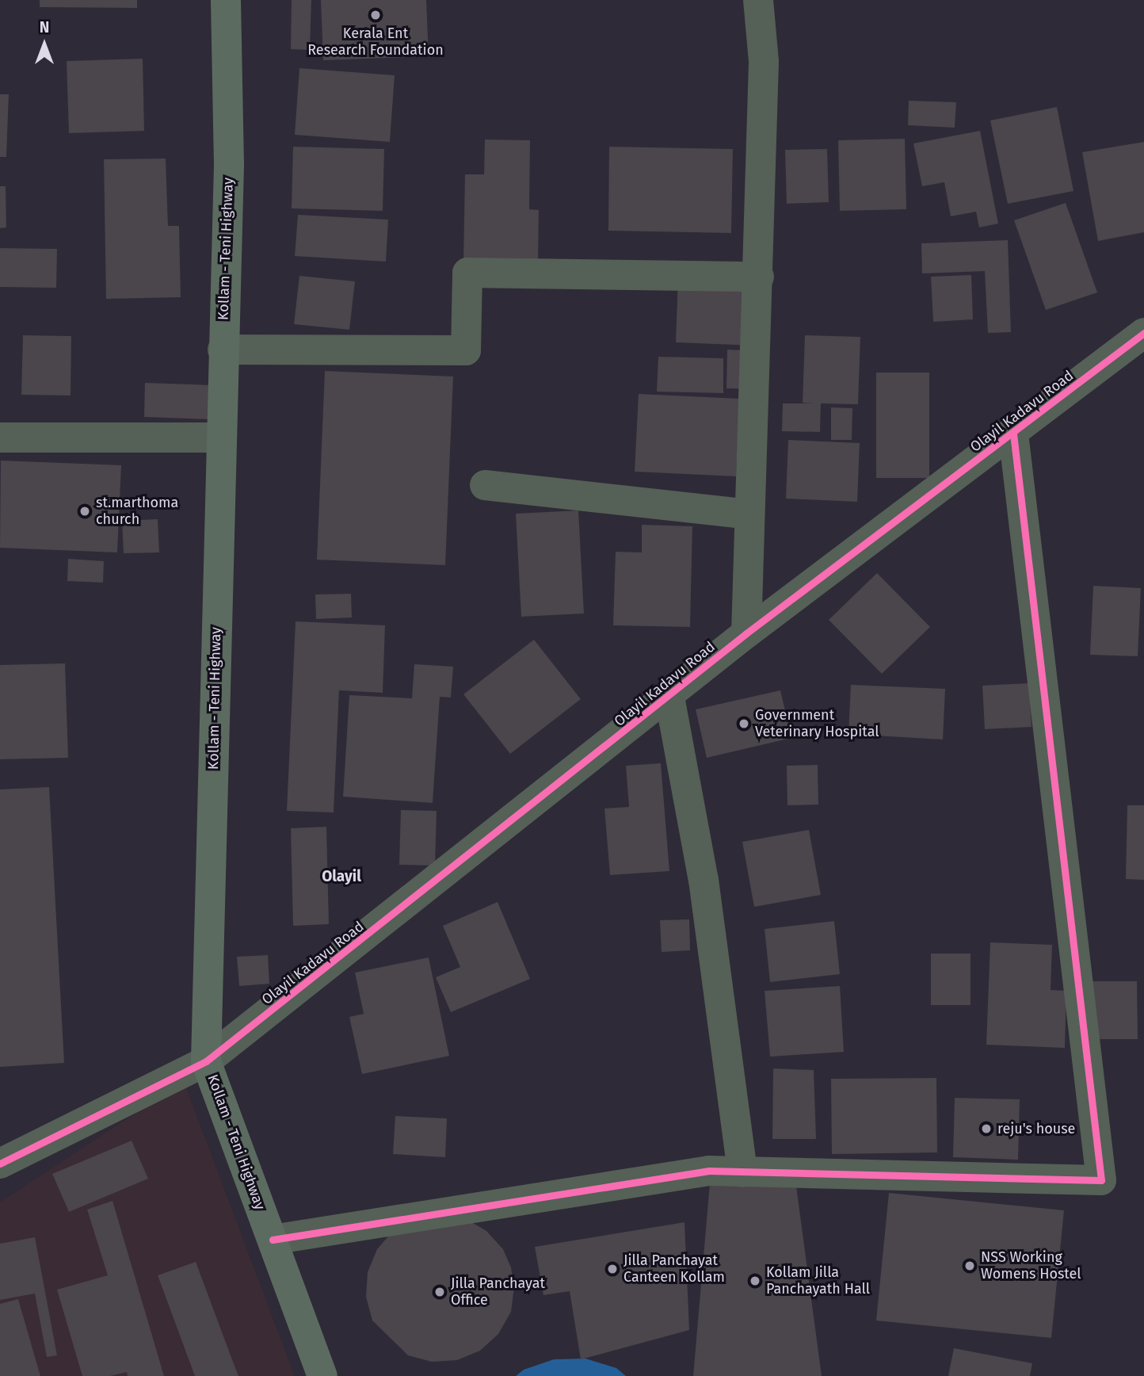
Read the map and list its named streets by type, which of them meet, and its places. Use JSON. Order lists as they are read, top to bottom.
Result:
{
  "streets": {
    "main road": ["Kollam - Teni Highway"],
    "street": ["Olayil Kadavu Road"]
  },
  "crossings": [
    ["Kollam - Teni Highway", "Olayil Kadavu Road"]
  ],
  "districts": ["Olayil"],
  "places": [
    "Kerala Ent Research Foundation",
    "st.marthoma church",
    "Government Veterinary Hospital",
    "reju's house",
    "NSS Working Womens Hostel",
    "Jilla Panchayat Canteen Kollam",
    "Kollam Jilla Panchayath Hall",
    "Jilla Panchayat Office"
  ],
  "north": "top"
}
